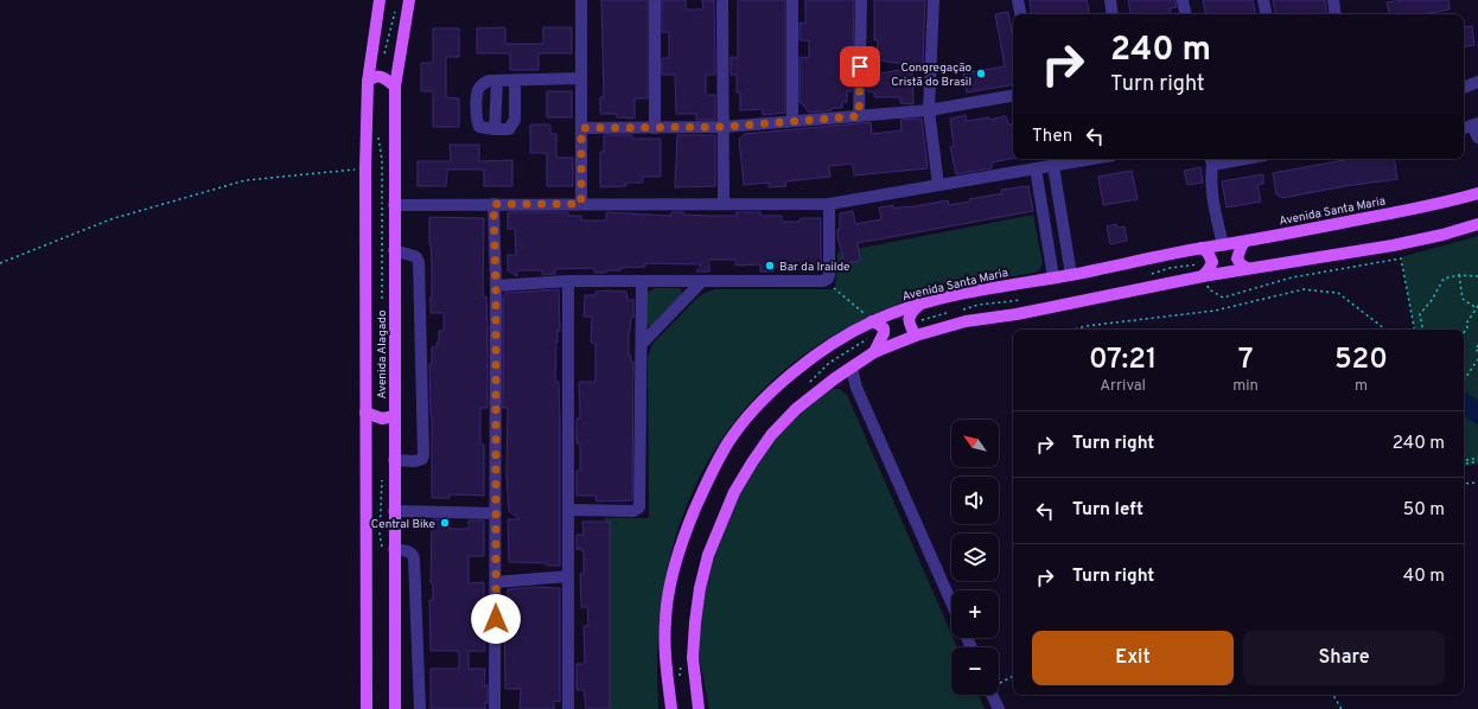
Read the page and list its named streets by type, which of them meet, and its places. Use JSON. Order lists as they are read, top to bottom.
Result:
{
  "streets": {
    "main road": ["Avenida Santa Maria", "Avenida Alagado"]
  },
  "places": ["Congregação Cristã do Brasil", "Bar da Irailde", "Central Bike"],
  "north": "top left",
  "page": {
    "turn": ["240 m", "Turn right"],
    "then": "Then",
    "eta": [
      "07:21",
      "Arrival",
      "7",
      "min",
      "520",
      "m"
    ],
    "list": [
      {
        "name": "Turn right",
        "value": "240 m"
      },
      {
        "name": "Turn left",
        "value": "50 m"
      },
      {
        "name": "Turn right",
        "value": "40 m"
      }
    ],
    "map_buttons": ["+", "−"],
    "buttons": ["Exit", "Share"]
  }
}
